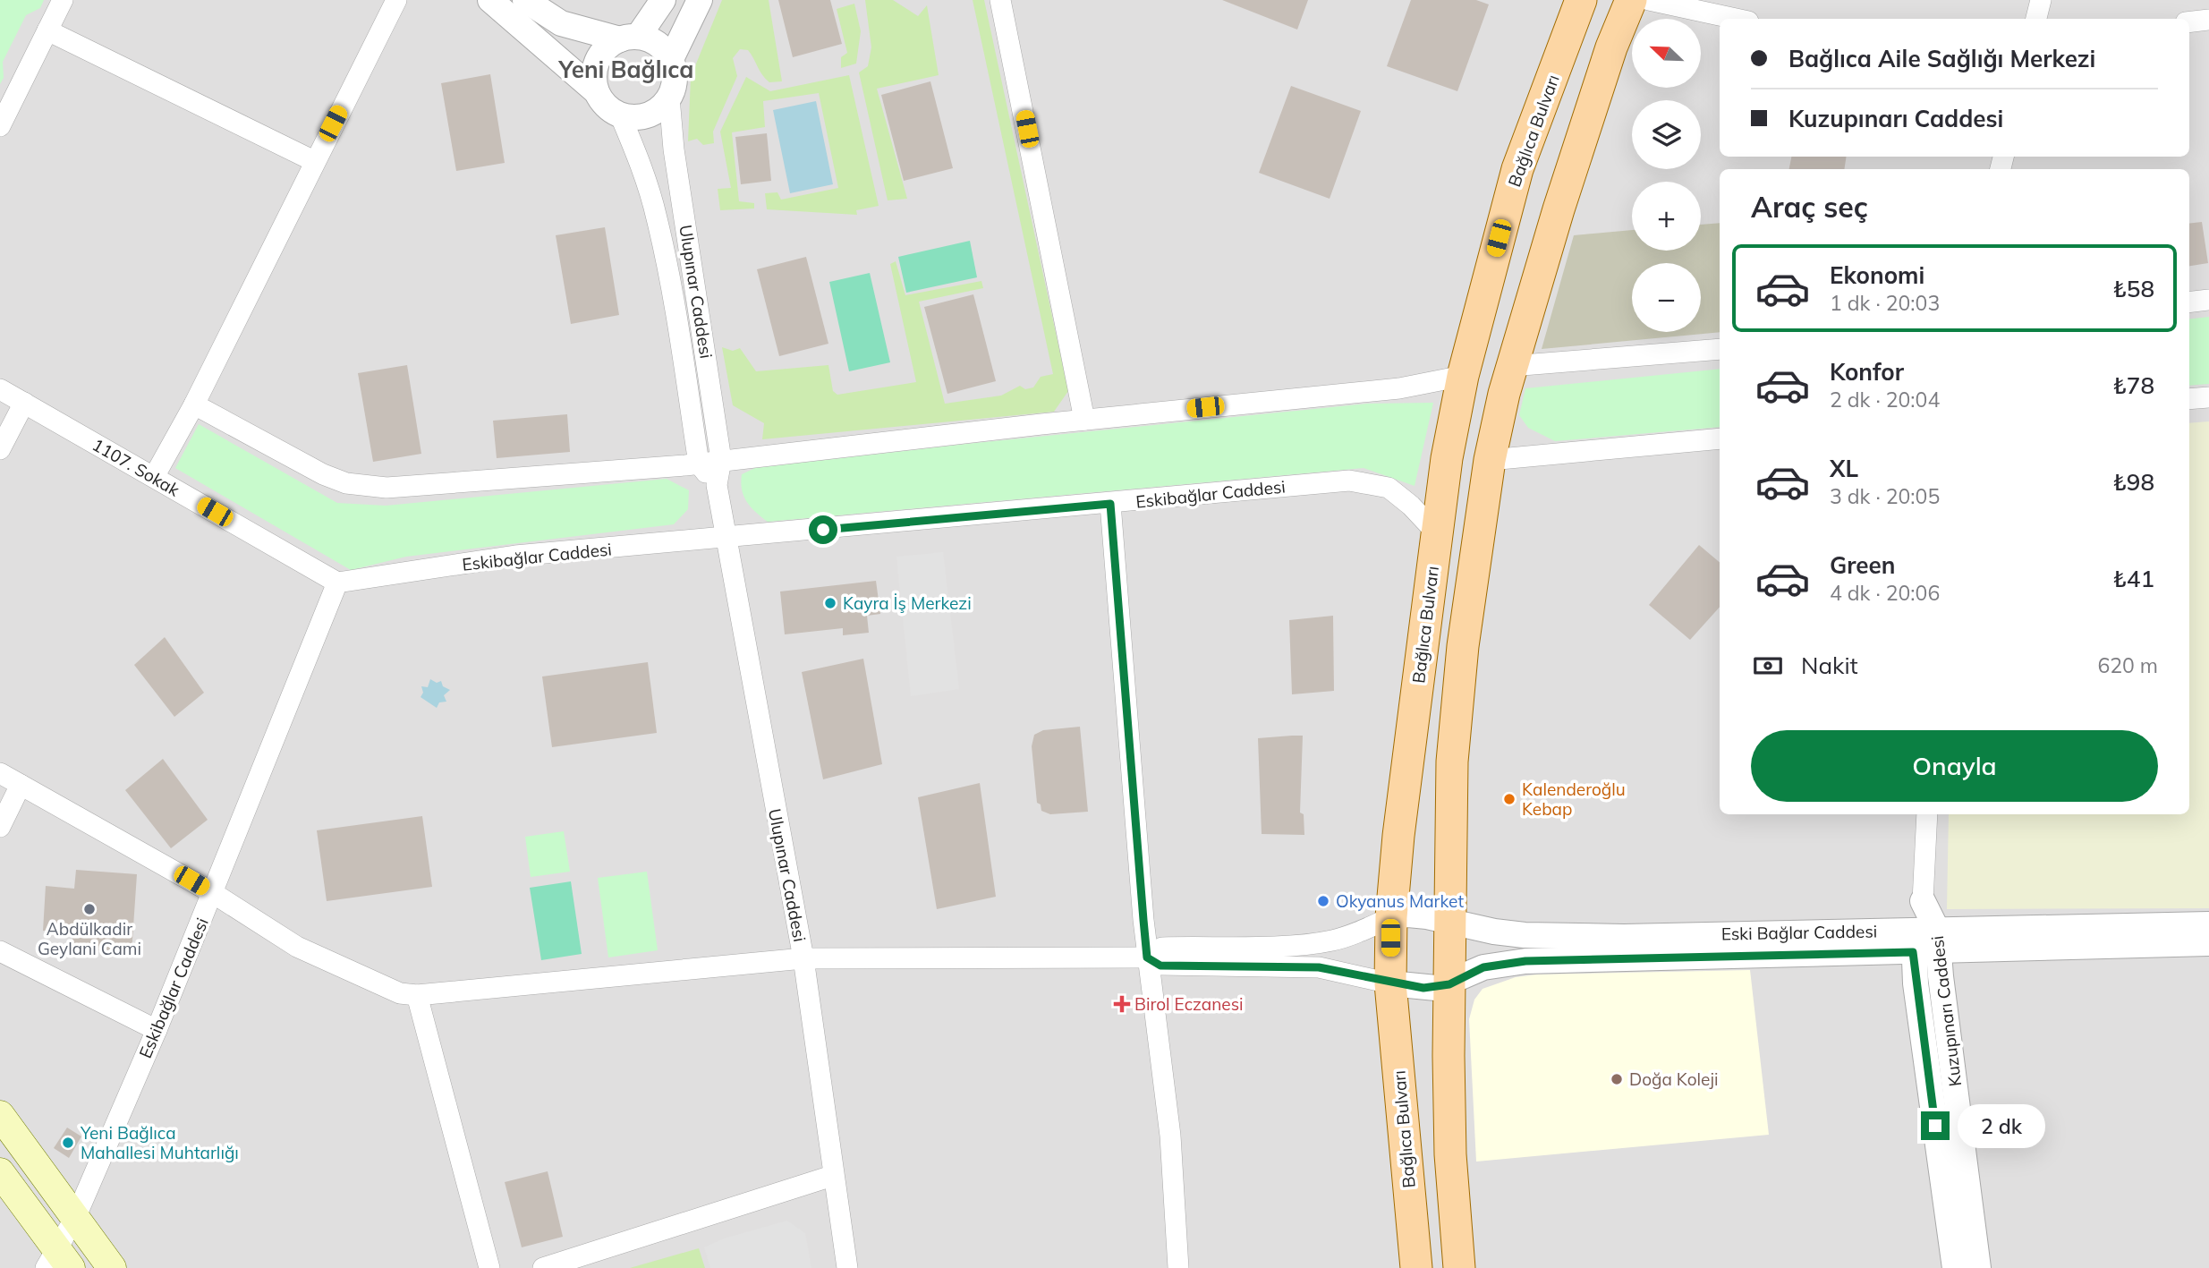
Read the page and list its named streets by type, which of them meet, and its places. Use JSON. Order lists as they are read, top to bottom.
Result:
{
  "streets": {
    "main road": ["Bağlıca Bulvarı"],
    "street": [
      "Ulupınar Caddesi",
      "1107. Sokak",
      "Eskibağlar Caddesi",
      "Eski Bağlar Caddesi",
      "Kuzupınarı Caddesi"
    ]
  },
  "crossings": [
    ["Bağlıca Bulvarı", "Eskibağlar Caddesi"],
    ["Bağlıca Bulvarı", "Eski Bağlar Caddesi"],
    ["Ulupınar Caddesi", "Eskibağlar Caddesi"],
    ["1107. Sokak", "Eskibağlar Caddesi"],
    ["Eski Bağlar Caddesi", "Kuzupınarı Caddesi"]
  ],
  "districts": ["Yeni Bağlıca"],
  "places": {
    "other": [
      "Kayra İş Merkezi",
      "Kalenderoğlu Kebap",
      "Okyanus Market",
      "Abdülkadir Geylani Cami",
      "Doğa Koleji",
      "Yeni Bağlıca Mahallesi Muhtarlığı"
    ],
    "health": ["Birol Eczanesi"]
  },
  "north": "top left",
  "page": {
    "map_buttons": ["+", "−"],
    "banner": ["Bağlıca Aile Sağlığı Merkezi", "Kuzupınarı Caddesi"],
    "heading": "Araç seç",
    "list": [
      {
        "name": "Ekonomi",
        "note": "1 dk · 20:03",
        "value": "₺58"
      },
      {
        "name": "Konfor",
        "note": "2 dk · 20:04",
        "value": "₺78"
      },
      {
        "name": "XL",
        "note": "3 dk · 20:05",
        "value": "₺98"
      },
      {
        "name": "Green",
        "note": "4 dk · 20:06",
        "value": "₺41"
      }
    ],
    "pay": ["Nakit", "620 m"],
    "buttons": "Onayla",
    "bubble": "2 dk"
  }
}
